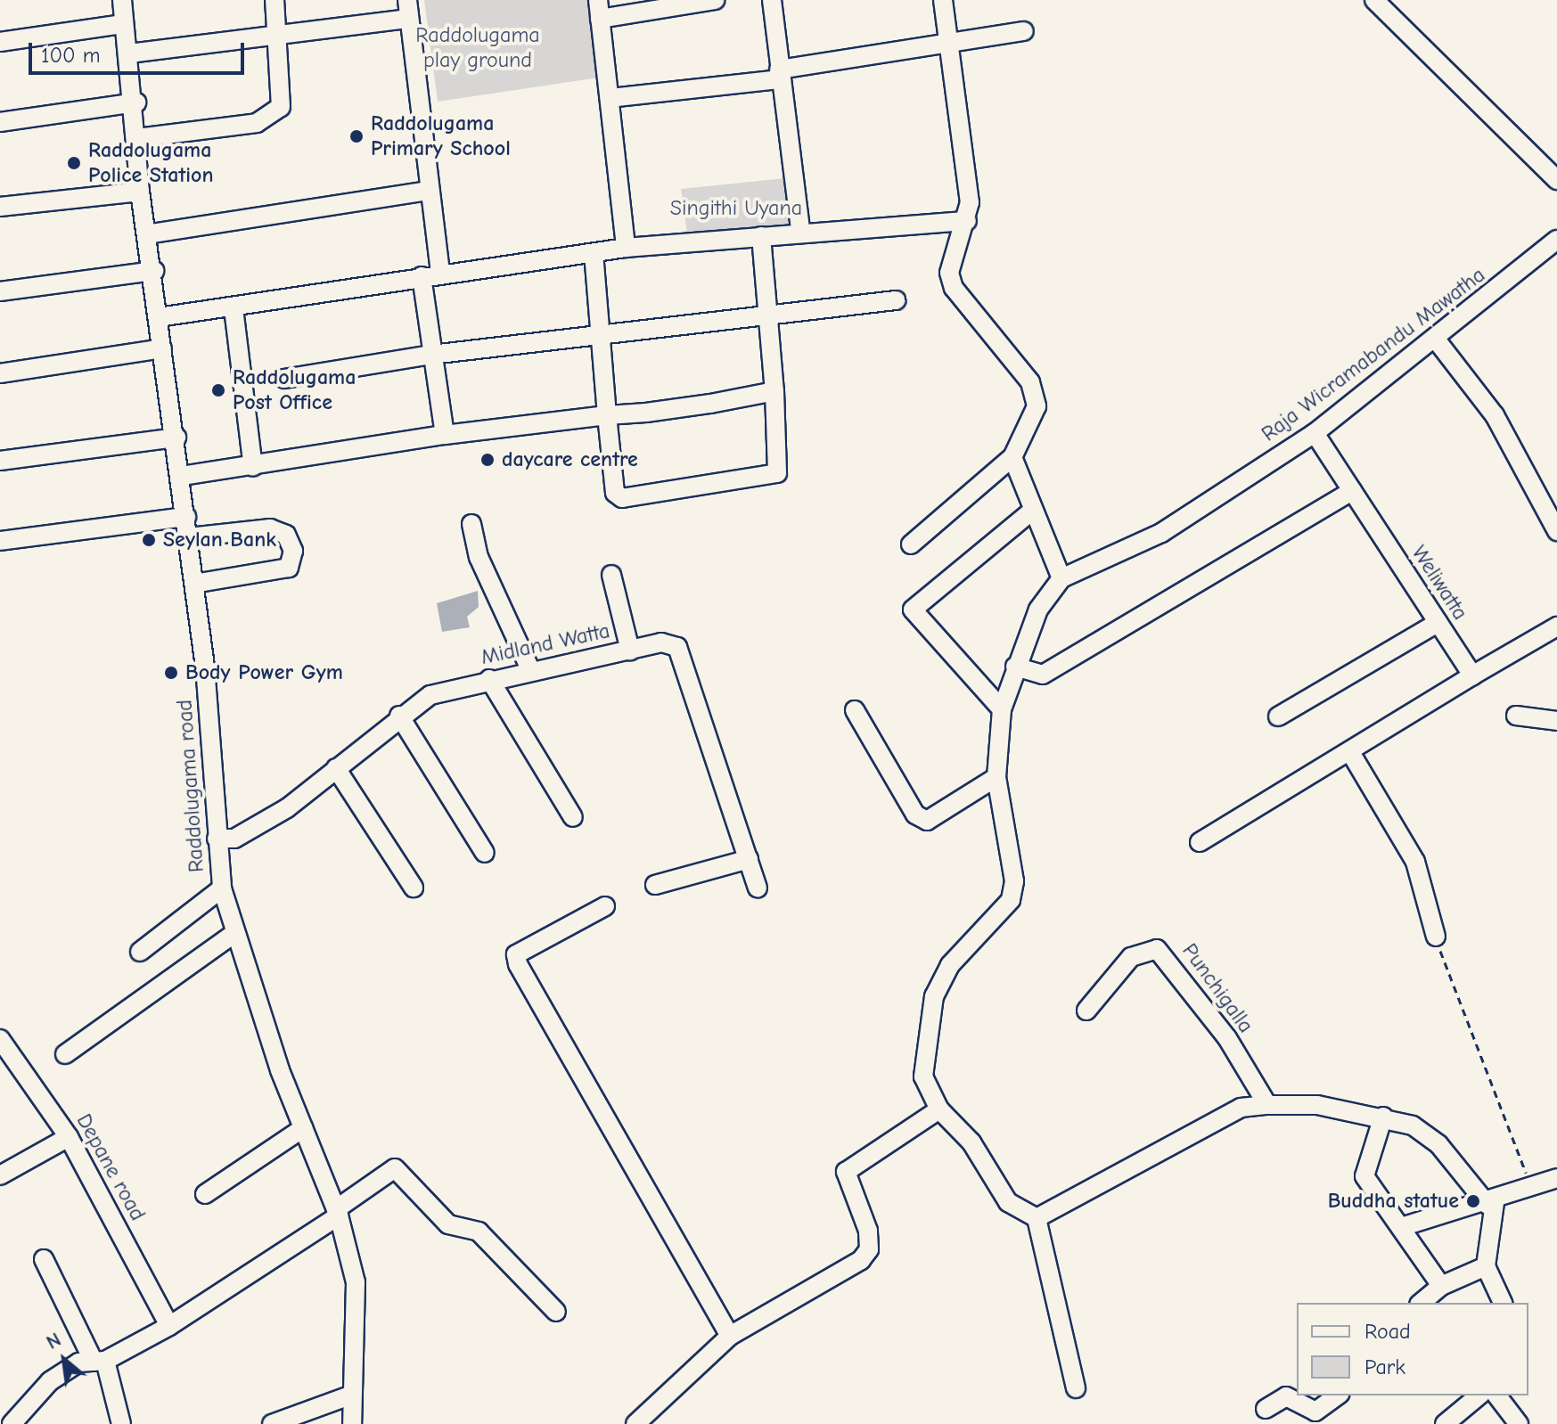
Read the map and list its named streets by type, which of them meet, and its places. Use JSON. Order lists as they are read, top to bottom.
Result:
{
  "streets": {
    "street": [
      "Raja Wicramabandu Mawatha",
      "Weliwatta",
      "Midland Watta",
      "Raddolugama road",
      "Punchigalla",
      "Depane road"
    ]
  },
  "crossings": [
    ["Raja Wicramabandu Mawatha", "Weliwatta"],
    ["Midland Watta", "Raddolugama road"]
  ],
  "parks": ["Raddolugama play ground", "Singithi Uyana"],
  "places": [
    "Raddolugama Primary School",
    "Raddolugama Police Station",
    "Raddolugama Post Office",
    "daycare centre",
    "Seylan Bank",
    "Body Power Gym",
    "Buddha statue"
  ],
  "legend": ["Road", "Park"],
  "scale_bar": "100 m",
  "north": "top left"
}
